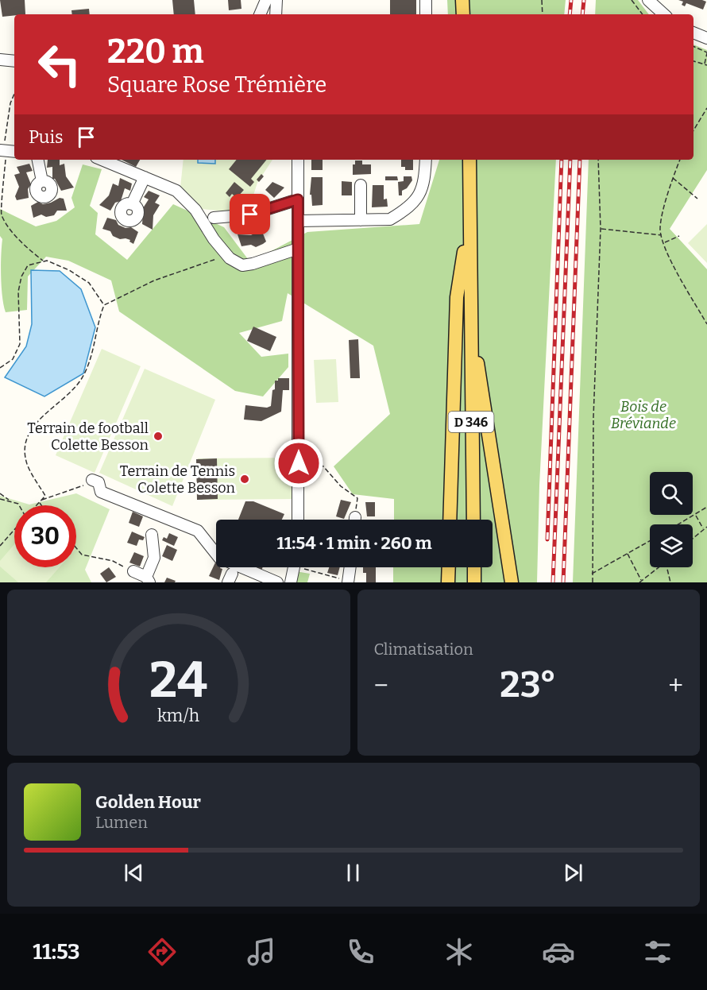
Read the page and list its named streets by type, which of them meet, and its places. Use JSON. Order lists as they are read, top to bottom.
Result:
{
  "streets": {
    "main road": ["D 346"]
  },
  "parks": ["Bois de Bréviande"],
  "places": ["Terrain de football Colette Besson", "Terrain de Tennis Colette Besson"],
  "page": {
    "turn": ["220 m", "Square Rose Trémière"],
    "then": "Puis",
    "limit": "30",
    "trip": "11:54 · 1 min · 260 m",
    "tile": "Climatisation",
    "heat": ["−", "23°", "+"],
    "song": ["Golden Hour", "Lumen"],
    "tabs": "11:53",
    "gauge": ["24", "km/h"]
  }
}
